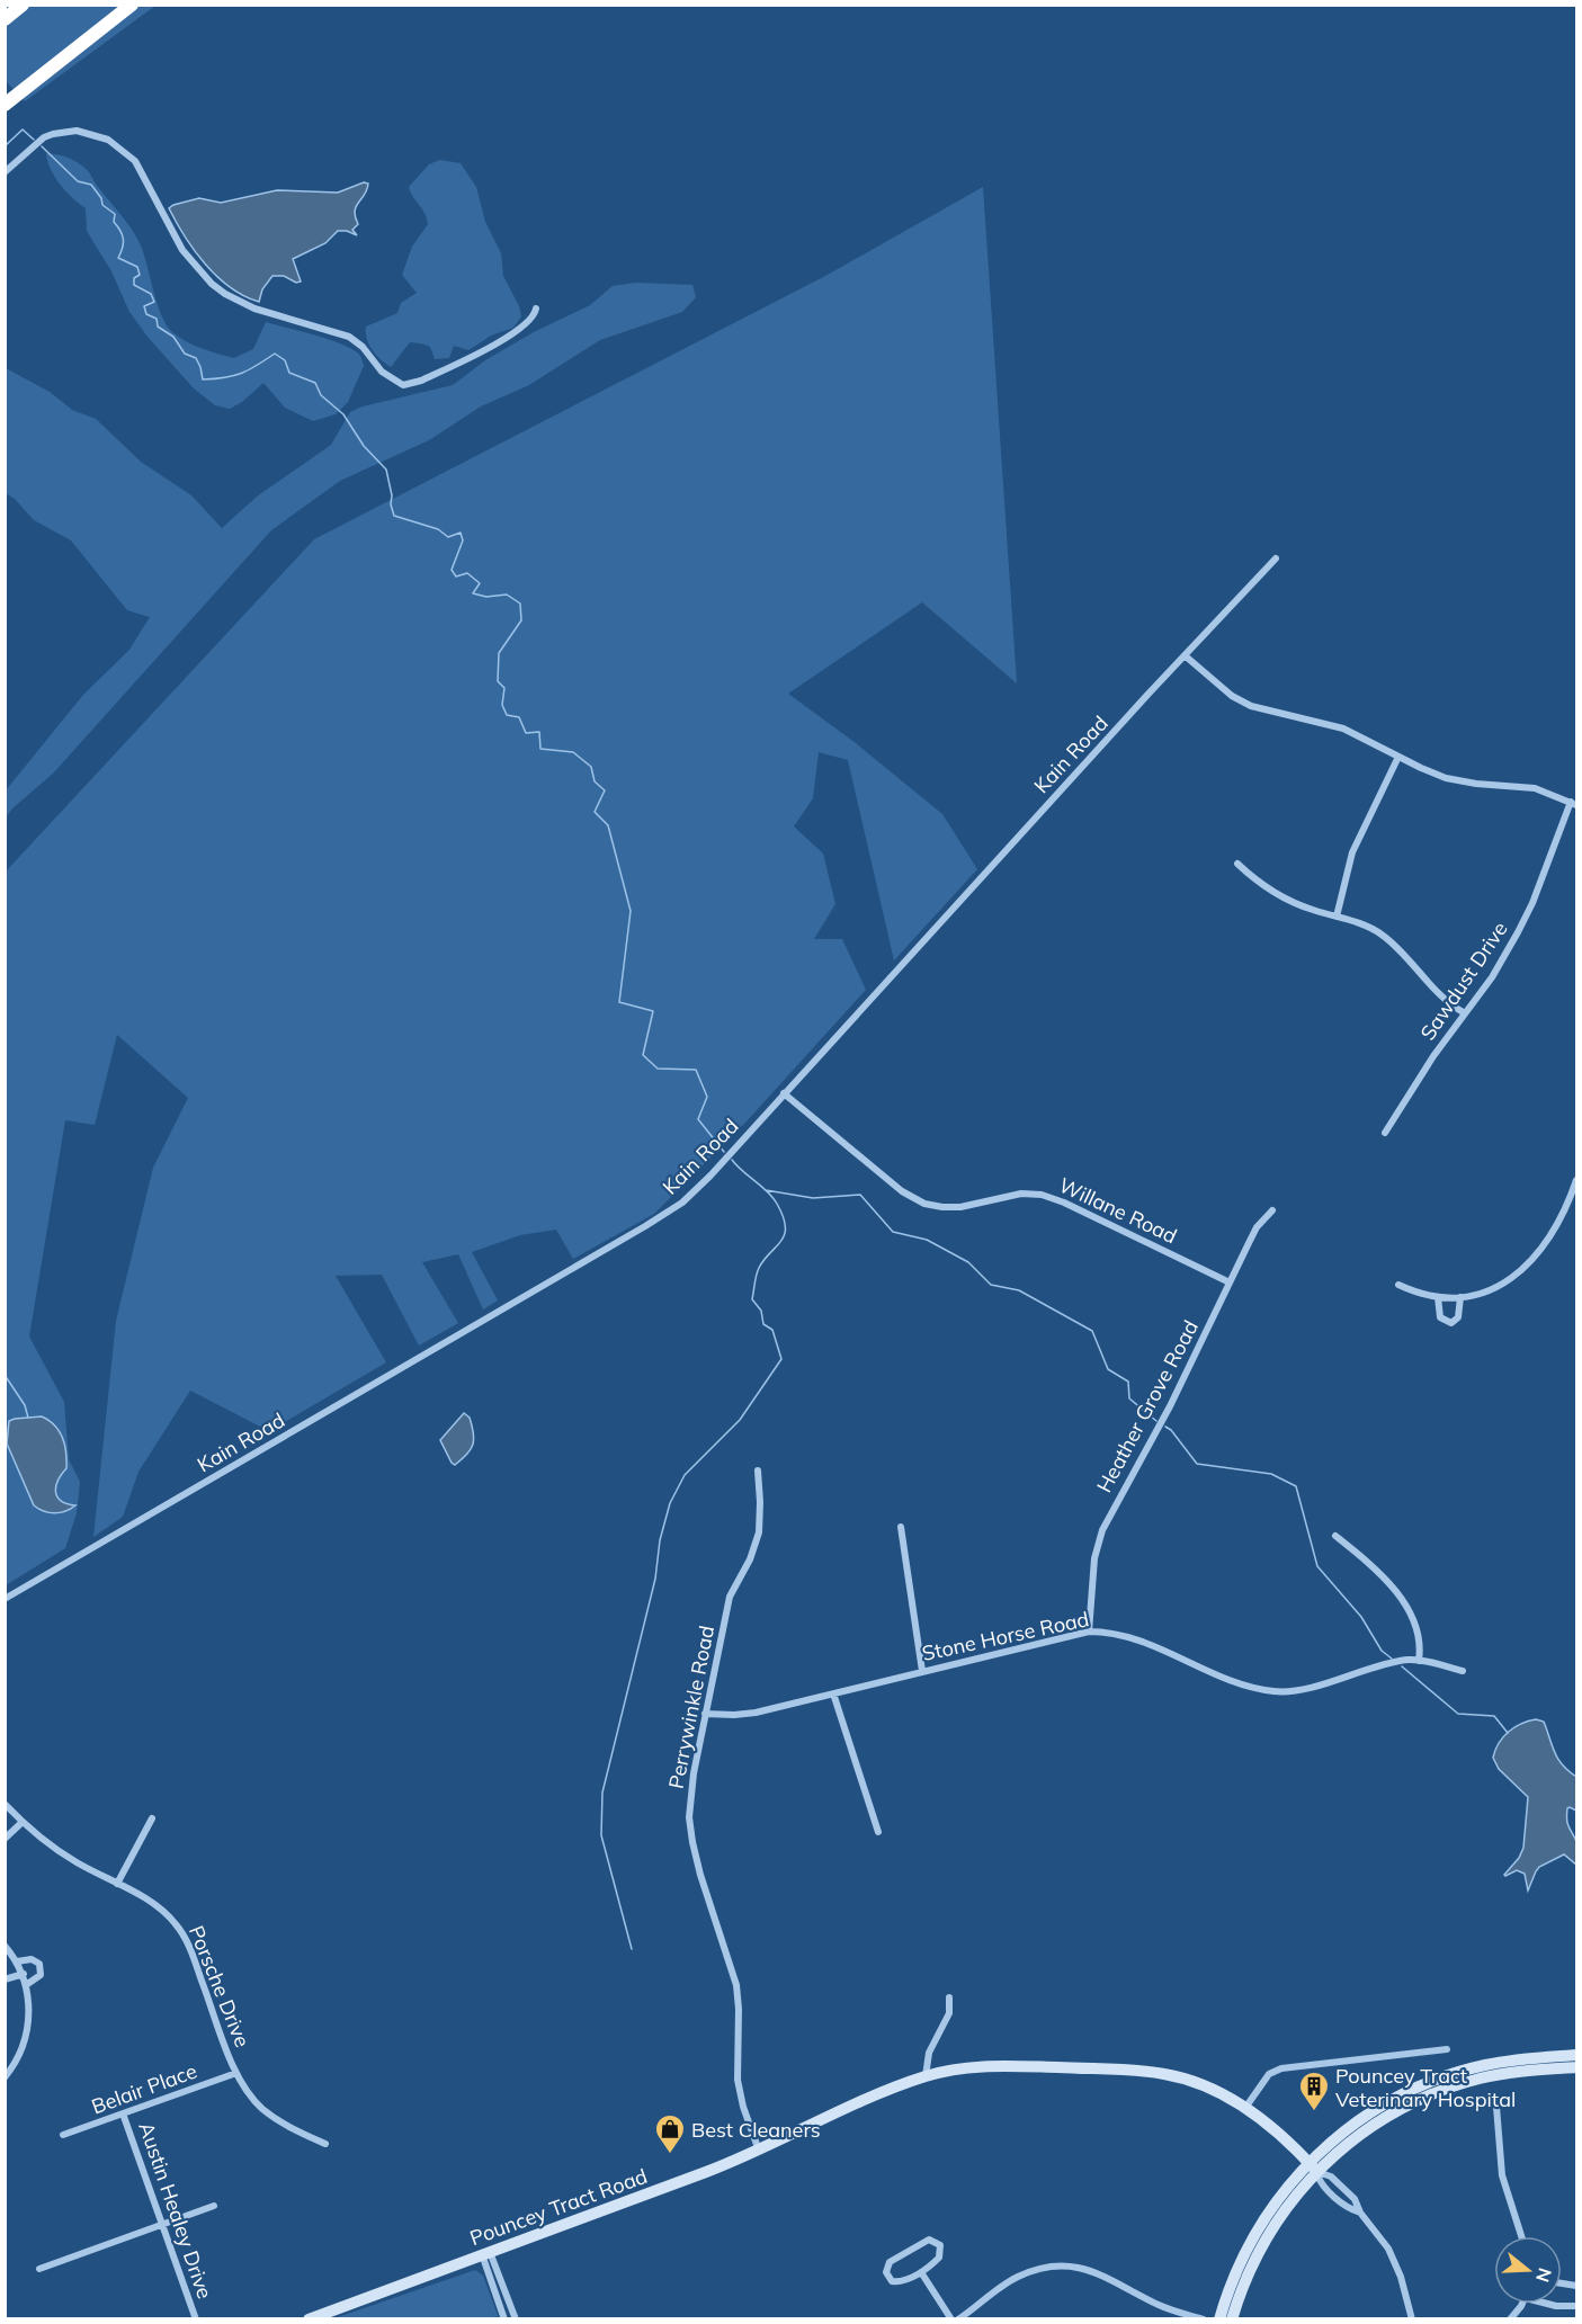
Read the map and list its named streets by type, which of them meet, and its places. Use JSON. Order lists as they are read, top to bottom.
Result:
{
  "streets": {
    "main road": ["Pouncey Tract Road"],
    "street": [
      "Kain Road",
      "Sawdust Drive",
      "Willane Road",
      "Heather Grove Road",
      "Stone Horse Road",
      "Perrywinkle Road",
      "Porsche Drive",
      "Belair Place",
      "Austin Healey Drive"
    ]
  },
  "crossings": [
    ["Kain Road", "Willane Road"],
    ["Willane Road", "Heather Grove Road"],
    ["Heather Grove Road", "Stone Horse Road"],
    ["Stone Horse Road", "Perrywinkle Road"],
    ["Perrywinkle Road", "Pouncey Tract Road"],
    ["Porsche Drive", "Belair Place"],
    ["Belair Place", "Austin Healey Drive"]
  ],
  "places": {
    "building": ["Pouncey Tract Veterinary Hospital"],
    "shop": ["Best Cleaners"]
  },
  "north": "right"
}
